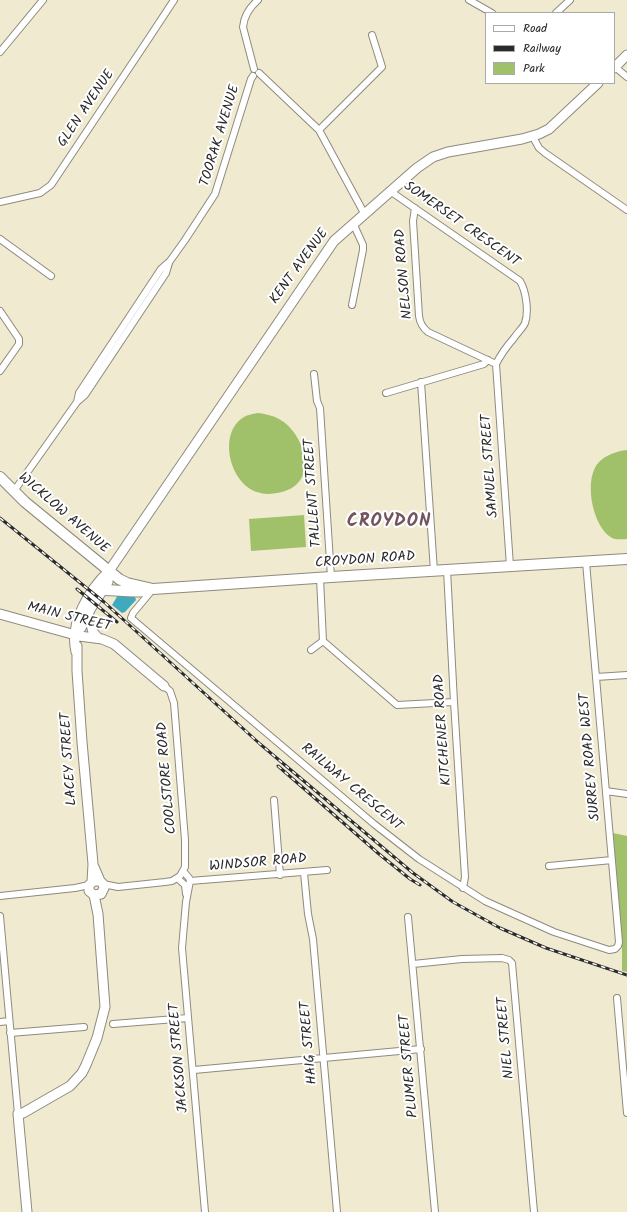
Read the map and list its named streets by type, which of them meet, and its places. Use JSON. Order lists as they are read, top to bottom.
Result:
{
  "streets": {
    "main road": [
      "KENT AVENUE",
      "WICKLOW AVENUE",
      "CROYDON ROAD",
      "MAIN STREET",
      "LACEY STREET"
    ],
    "street": [
      "GLEN AVENUE",
      "TOORAK AVENUE",
      "SOMERSET CRESCENT",
      "NELSON ROAD",
      "SAMUEL STREET",
      "TALLENT STREET",
      "KITCHENER ROAD",
      "SURREY ROAD WEST",
      "COOLSTORE ROAD",
      "RAILWAY CRESCENT",
      "WINDSOR ROAD",
      "NIEL STREET",
      "HAIG STREET",
      "JACKSON STREET",
      "PLUMER STREET"
    ]
  },
  "crossings": [
    ["TOORAK AVENUE", "WICKLOW AVENUE"],
    ["SOMERSET CRESCENT", "KENT AVENUE"],
    ["SOMERSET CRESCENT", "NELSON ROAD"],
    ["SOMERSET CRESCENT", "SAMUEL STREET"],
    ["KENT AVENUE", "WICKLOW AVENUE"],
    ["KENT AVENUE", "CROYDON ROAD"],
    ["KENT AVENUE", "MAIN STREET"],
    ["KENT AVENUE", "LACEY STREET"],
    ["NELSON ROAD", "SAMUEL STREET"],
    ["SAMUEL STREET", "CROYDON ROAD"],
    ["TALLENT STREET", "CROYDON ROAD"],
    ["WICKLOW AVENUE", "CROYDON ROAD"],
    ["CROYDON ROAD", "KITCHENER ROAD"],
    ["CROYDON ROAD", "SURREY ROAD WEST"],
    ["CROYDON ROAD", "RAILWAY CRESCENT"],
    ["MAIN STREET", "LACEY STREET"],
    ["MAIN STREET", "COOLSTORE ROAD"],
    ["KITCHENER ROAD", "RAILWAY CRESCENT"],
    ["SURREY ROAD WEST", "RAILWAY CRESCENT"],
    ["COOLSTORE ROAD", "WINDSOR ROAD"],
    ["WINDSOR ROAD", "HAIG STREET"],
    ["WINDSOR ROAD", "JACKSON STREET"],
    ["NIEL STREET", "PLUMER STREET"]
  ],
  "districts": ["CROYDON"],
  "legend": ["Road", "Railway", "Park"]
}
